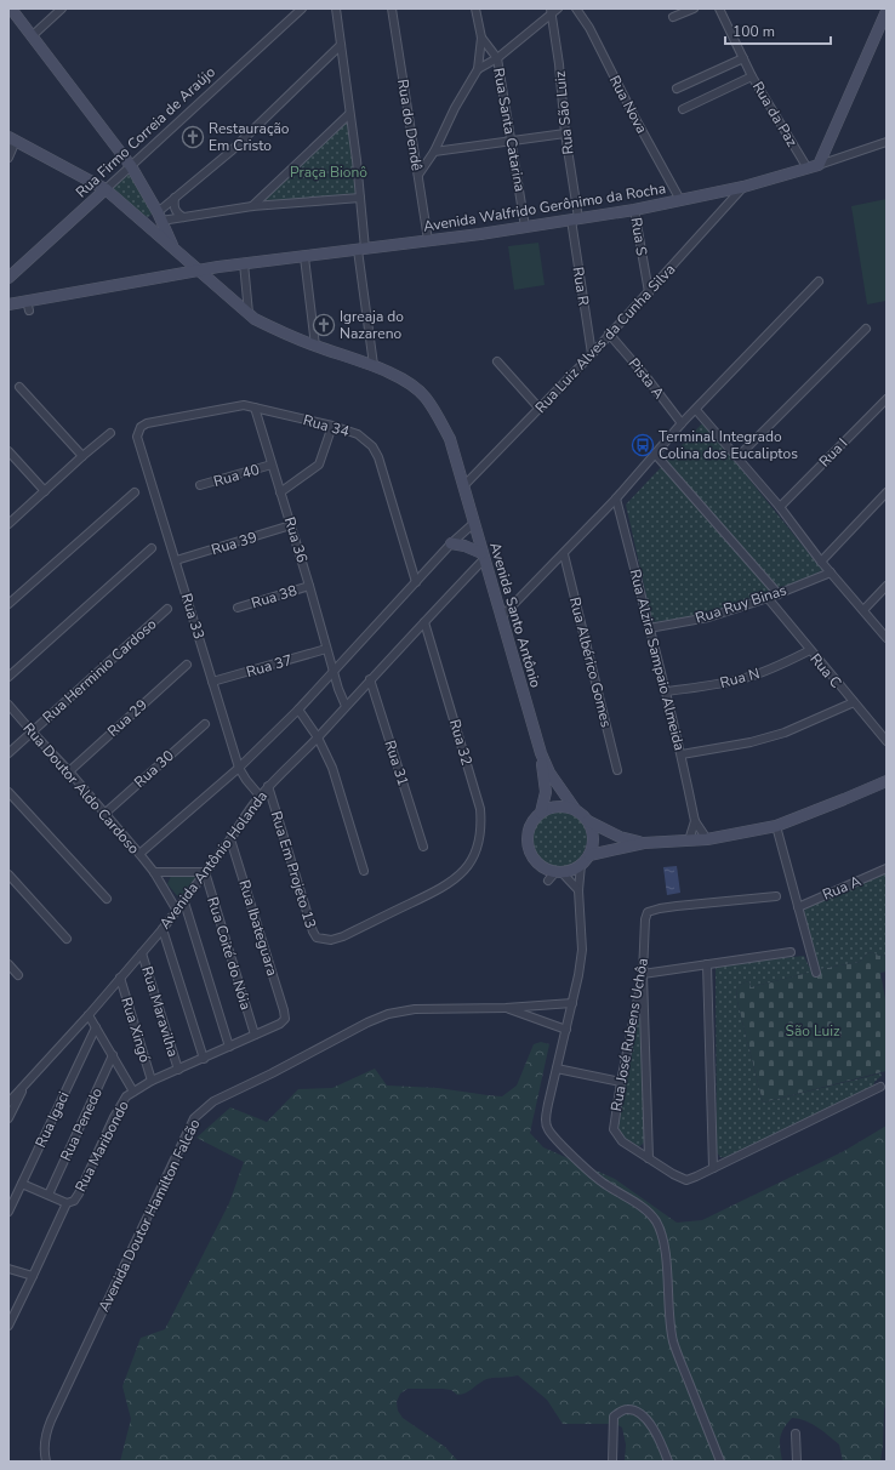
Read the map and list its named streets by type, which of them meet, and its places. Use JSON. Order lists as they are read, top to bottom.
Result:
{
  "streets": {
    "street": [
      "Rua Nova",
      "Rua São Luiz",
      "Rua da Paz",
      "Rua do Dendê",
      "Rua Santa Catarina",
      "Rua Firmo Correia de Araújo",
      "Avenida Walfrido Gerônimo da Rocha",
      "Rua S",
      "Rua R",
      "Rua Luiz Alves da Cunha Silva",
      "Pista A",
      "Rua 34",
      "Rua I",
      "Rua 40",
      "Rua 36",
      "Rua 39",
      "Rua 38",
      "Rua Ruy Binas",
      "Avenida Santo Antônio",
      "Rua 33",
      "Rua Alzira Sampaio Almeida",
      "Rua Albérico Gomes",
      "Rua 37",
      "Rua Herminio Cardoso",
      "Rua C",
      "Rua N",
      "Rua 29",
      "Rua 32",
      "Rua 31",
      "Rua 30",
      "Rua Doutor Aldo Cardoso",
      "Avenida Antônio Holanda",
      "Rua Em Projeto 13",
      "Rua A",
      "Rua Ibateguara",
      "Rua Coité do Nóia",
      "Rua Maravilha",
      "Rua Xingó",
      "Rua José Rubens Uchôa",
      "Rua Igaci",
      "Rua Penedo",
      "Rua Maribondo",
      "Avenida Doutor Hamilton Falcão"
    ]
  },
  "crossings": [
    ["Rua Nova", "Avenida Walfrido Gerônimo da Rocha"],
    ["Rua São Luiz", "Avenida Walfrido Gerônimo da Rocha"],
    ["Rua São Luiz", "Rua R"],
    ["Rua da Paz", "Avenida Walfrido Gerônimo da Rocha"],
    ["Rua do Dendê", "Avenida Walfrido Gerônimo da Rocha"],
    ["Rua Santa Catarina", "Avenida Walfrido Gerônimo da Rocha"],
    ["Rua Firmo Correia de Araújo", "Avenida Santo Antônio"],
    ["Avenida Walfrido Gerônimo da Rocha", "Rua S"],
    ["Avenida Walfrido Gerônimo da Rocha", "Rua R"],
    ["Avenida Walfrido Gerônimo da Rocha", "Rua Luiz Alves da Cunha Silva"],
    ["Avenida Walfrido Gerônimo da Rocha", "Avenida Santo Antônio"],
    ["Rua S", "Rua Luiz Alves da Cunha Silva"],
    ["Rua R", "Rua Luiz Alves da Cunha Silva"],
    ["Rua Luiz Alves da Cunha Silva", "Pista A"],
    ["Rua Luiz Alves da Cunha Silva", "Avenida Santo Antônio"],
    ["Rua 34", "Rua 36"],
    ["Rua 34", "Rua 33"],
    ["Rua 40", "Rua 36"],
    ["Rua 36", "Rua 39"],
    ["Rua 36", "Rua 38"],
    ["Rua 36", "Rua 37"],
    ["Rua 36", "Avenida Antônio Holanda"],
    ["Rua 39", "Rua 33"],
    ["Rua Ruy Binas", "Rua Alzira Sampaio Almeida"],
    ["Rua Ruy Binas", "Rua C"],
    ["Avenida Santo Antônio", "Avenida Antônio Holanda"],
    ["Rua 33", "Rua 37"],
    ["Rua 33", "Avenida Antônio Holanda"],
    ["Rua Alzira Sampaio Almeida", "Rua N"],
    ["Rua Herminio Cardoso", "Rua Doutor Aldo Cardoso"],
    ["Rua C", "Rua N"],
    ["Rua 29", "Rua Doutor Aldo Cardoso"],
    ["Rua 32", "Avenida Antônio Holanda"],
    ["Rua 32", "Rua Em Projeto 13"],
    ["Rua 31", "Avenida Antônio Holanda"],
    ["Rua 30", "Rua Doutor Aldo Cardoso"],
    ["Rua Doutor Aldo Cardoso", "Avenida Antônio Holanda"],
    ["Avenida Antônio Holanda", "Rua Em Projeto 13"],
    ["Avenida Antônio Holanda", "Rua Ibateguara"],
    ["Avenida Antônio Holanda", "Rua Coité do Nóia"],
    ["Avenida Antônio Holanda", "Rua Maravilha"],
    ["Avenida Antônio Holanda", "Rua Xingó"],
    ["Rua Ibateguara", "Rua Maribondo"],
    ["Rua Coité do Nóia", "Rua Maribondo"],
    ["Rua Maravilha", "Rua Maribondo"],
    ["Rua Xingó", "Rua Maribondo"]
  ],
  "parks": ["Praça Bionô", "São Luiz"],
  "places": {
    "church": ["Restauração Em Cristo", "Igreaja do Nazareno"],
    "bus stop": ["Terminal Integrado Colina dos Eucaliptos"]
  },
  "scale_bar": "100 m"
}
